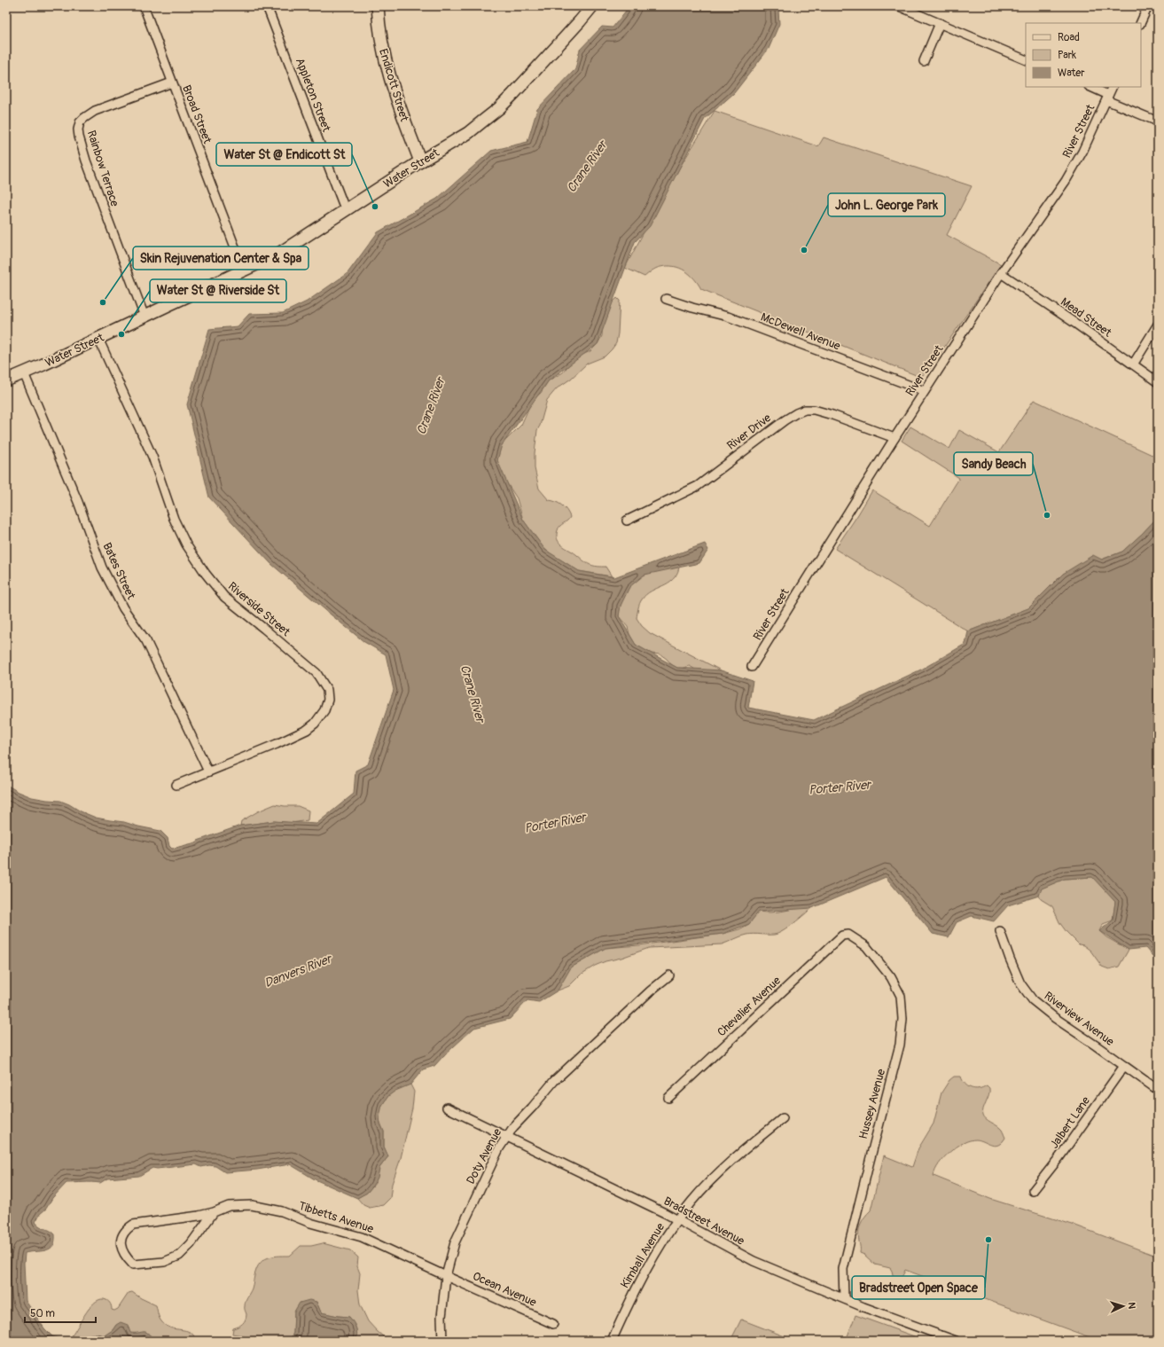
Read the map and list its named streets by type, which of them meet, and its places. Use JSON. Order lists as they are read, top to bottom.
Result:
{
  "streets": {
    "main road": ["Endicott Street", "Water Street"],
    "street": [
      "Appleton Street",
      "Broad Street",
      "River Street",
      "Rainbow Terrace",
      "Mead Street",
      "McDewell Avenue",
      "River Drive",
      "Bates Street",
      "Riverside Street",
      "Chevalier Avenue",
      "Riverview Avenue",
      "Hussey Avenue",
      "Jalbert Lane",
      "Doty Avenue",
      "Tibbetts Avenue",
      "Bradstreet Avenue",
      "Kimball Avenue",
      "Ocean Avenue"
    ]
  },
  "crossings": [
    ["Endicott Street", "Water Street"],
    ["Appleton Street", "Water Street"],
    ["Broad Street", "Rainbow Terrace"],
    ["Broad Street", "Water Street"],
    ["River Street", "Mead Street"],
    ["River Street", "McDewell Avenue"],
    ["River Street", "River Drive"],
    ["Rainbow Terrace", "Water Street"],
    ["Water Street", "Bates Street"],
    ["Water Street", "Riverside Street"],
    ["Bates Street", "Riverside Street"],
    ["Chevalier Avenue", "Hussey Avenue"],
    ["Riverview Avenue", "Jalbert Lane"],
    ["Hussey Avenue", "Bradstreet Avenue"],
    ["Doty Avenue", "Tibbetts Avenue"],
    ["Doty Avenue", "Bradstreet Avenue"],
    ["Doty Avenue", "Ocean Avenue"],
    ["Tibbetts Avenue", "Ocean Avenue"],
    ["Bradstreet Avenue", "Kimball Avenue"]
  ],
  "water": ["Crane River", "Porter River", "Danvers River"],
  "places": [
    "Water St @ Endicott St",
    "John L. George Park",
    "Skin Rejuvenation Center & Spa",
    "Water St @ Riverside St",
    "Sandy Beach",
    "Bradstreet Open Space"
  ],
  "legend": ["Road", "Park", "Water"],
  "scale_bar": "50 m",
  "north": "right"
}
